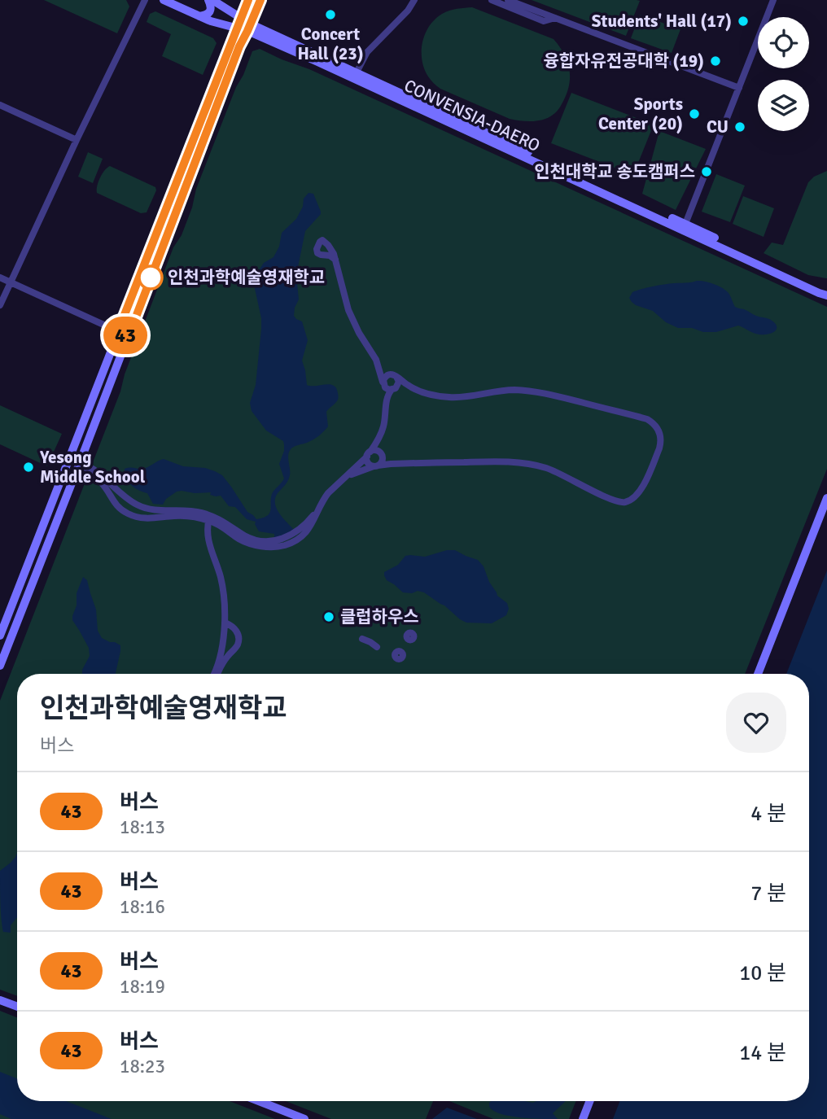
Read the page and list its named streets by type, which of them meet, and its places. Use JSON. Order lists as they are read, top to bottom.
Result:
{
  "streets": {
    "main road": ["CONVENSIA-DAERO"]
  },
  "places": [
    "Concert Hall (23)",
    "Students' Hall (17)",
    "융합자유전공대학 (19)",
    "Sports Center (20)",
    "CU",
    "인천대학교 송도캠퍼스",
    "인천과학예술영재학교",
    "Yesong Middle School",
    "클럽하우스"
  ],
  "lines": ["bus line 43"],
  "page": {
    "on_map": "43",
    "heading": ["인천과학예술영재학교", "버스"],
    "list": [
      {
        "mark": "43",
        "name": "버스",
        "note": "18:13",
        "value": "4 분"
      },
      {
        "mark": "43",
        "name": "버스",
        "note": "18:16",
        "value": "7 분"
      },
      {
        "mark": "43",
        "name": "버스",
        "note": "18:19",
        "value": "10 분"
      },
      {
        "mark": "43",
        "name": "버스",
        "note": "18:23",
        "value": "14 분"
      }
    ]
  }
}
